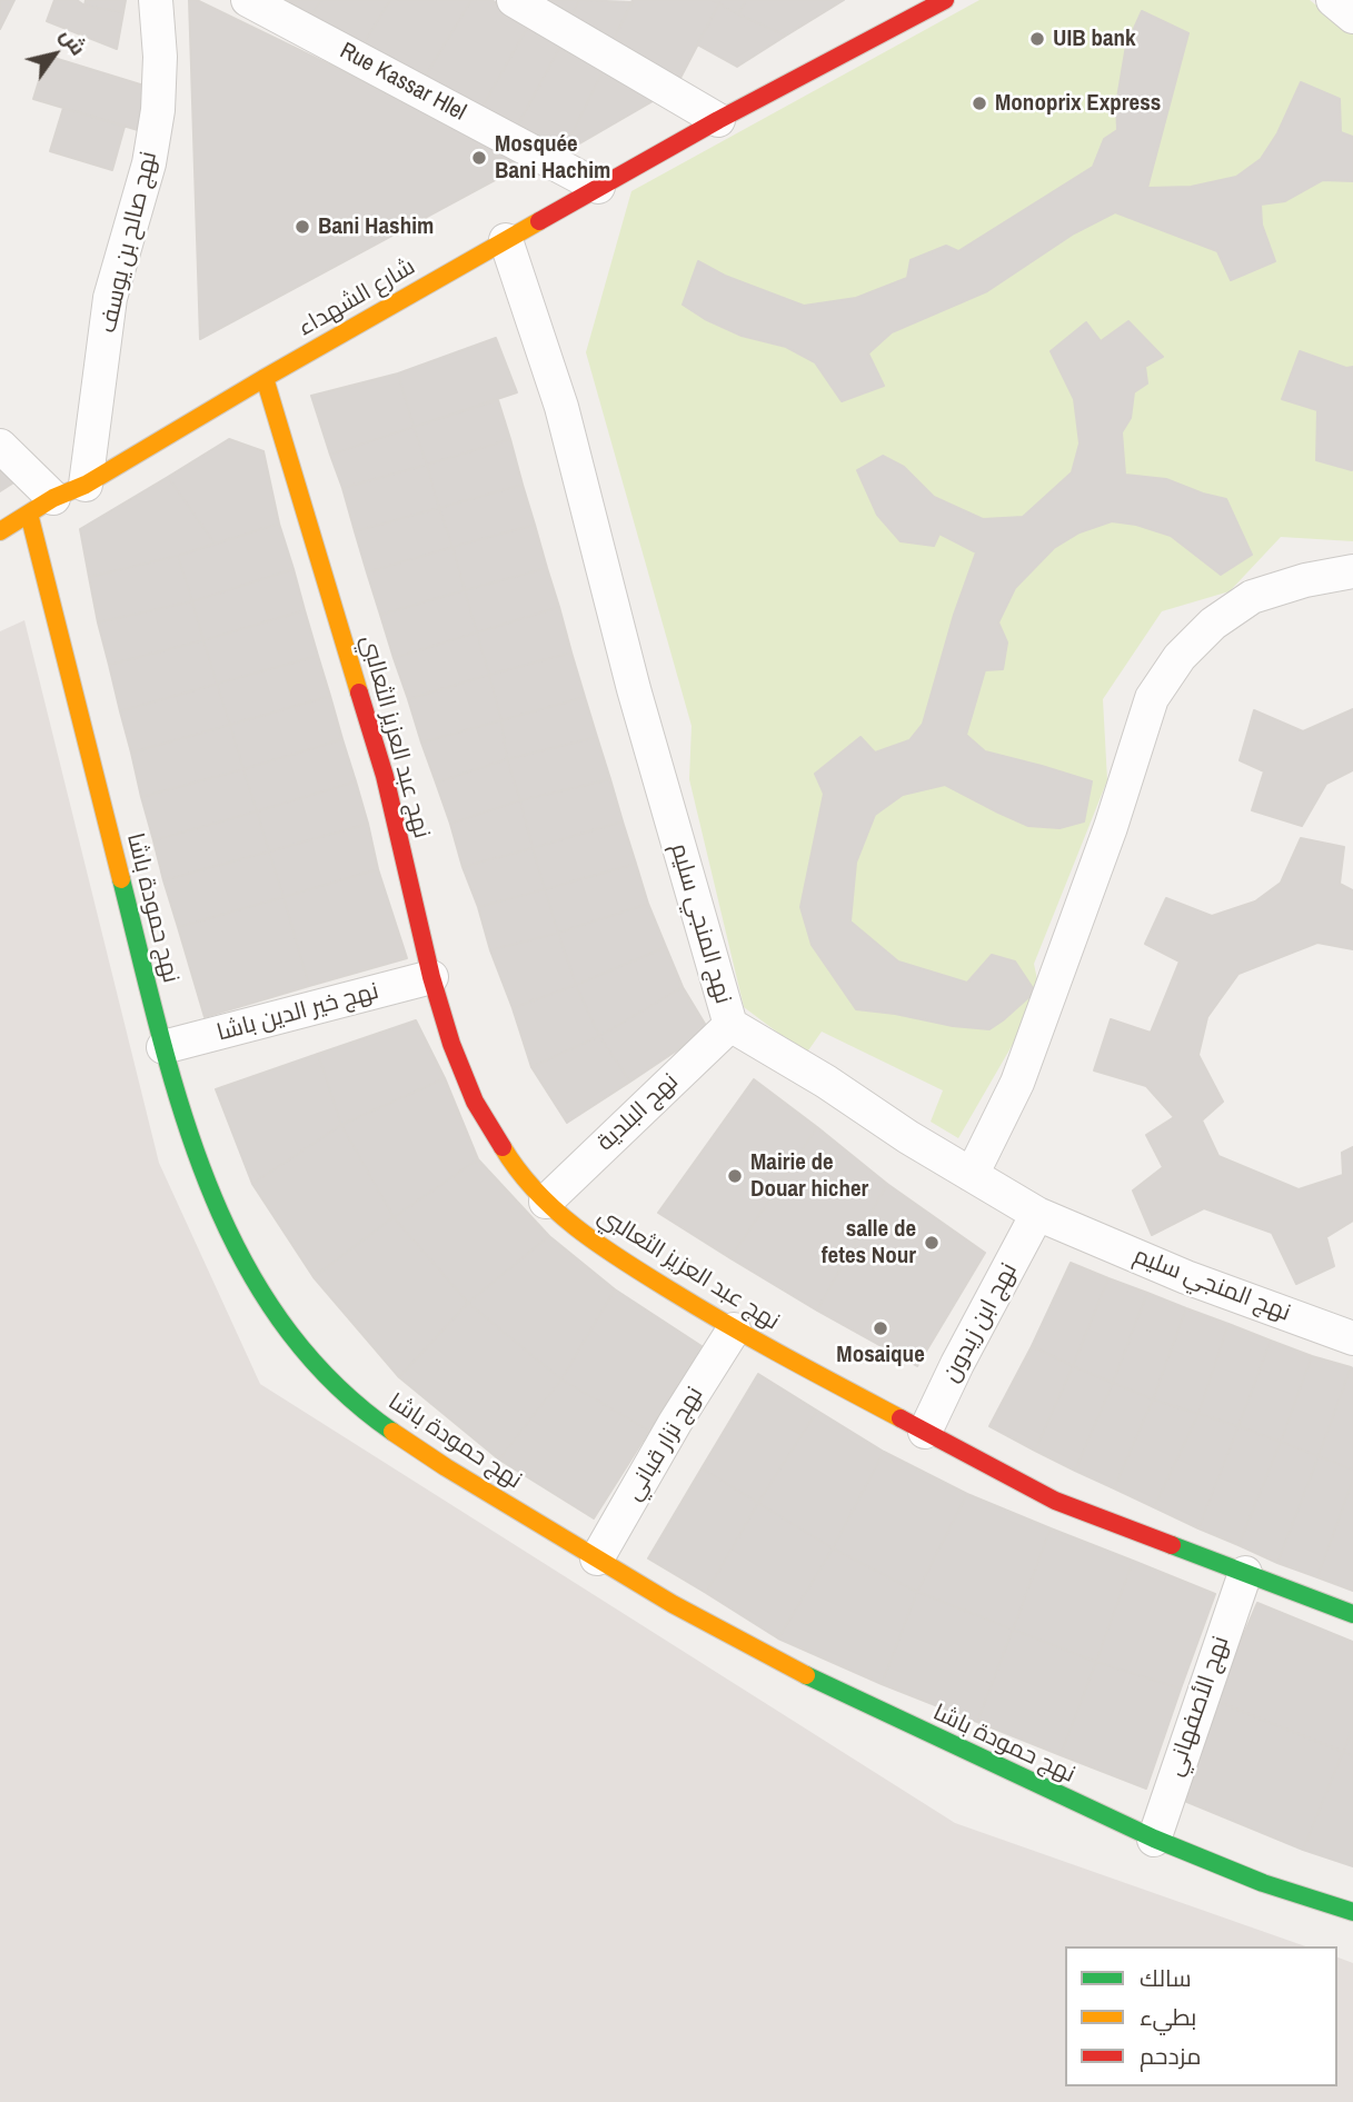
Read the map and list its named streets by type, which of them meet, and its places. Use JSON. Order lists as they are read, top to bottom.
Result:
{
  "streets": {
    "street": [
      "Rue Kassar Hlel",
      "نهج صالح بن يوسف",
      "شارع الشهداء",
      "نهج عبد العزيز الثعالبي",
      "نهج حمودة باشا",
      "نهج المنجي سليم",
      "نهج خير الدين باشا",
      "نهج البلدية",
      "نهج ابن زيدون",
      "نهج نزار قباني",
      "نهج الأصفهاني"
    ]
  },
  "crossings": [
    ["Rue Kassar Hlel", "شارع الشهداء"],
    ["نهج صالح بن يوسف", "شارع الشهداء"],
    ["شارع الشهداء", "نهج عبد العزيز الثعالبي"],
    ["شارع الشهداء", "نهج حمودة باشا"],
    ["شارع الشهداء", "نهج المنجي سليم"],
    ["نهج عبد العزيز الثعالبي", "نهج خير الدين باشا"],
    ["نهج عبد العزيز الثعالبي", "نهج البلدية"],
    ["نهج عبد العزيز الثعالبي", "نهج ابن زيدون"],
    ["نهج عبد العزيز الثعالبي", "نهج نزار قباني"],
    ["نهج عبد العزيز الثعالبي", "نهج الأصفهاني"],
    ["نهج حمودة باشا", "نهج خير الدين باشا"],
    ["نهج حمودة باشا", "نهج نزار قباني"],
    ["نهج حمودة باشا", "نهج الأصفهاني"],
    ["نهج المنجي سليم", "نهج البلدية"],
    ["نهج المنجي سليم", "نهج ابن زيدون"]
  ],
  "places": [
    "UIB bank",
    "Monoprix Express",
    "Mosquée Bani Hachim",
    "Bani Hashim",
    "Mairie de Douar hicher",
    "salle de fetes Nour",
    "Mosaique"
  ],
  "legend": ["سالك", "بطيء", "مزدحم"],
  "north": "top right"
}
